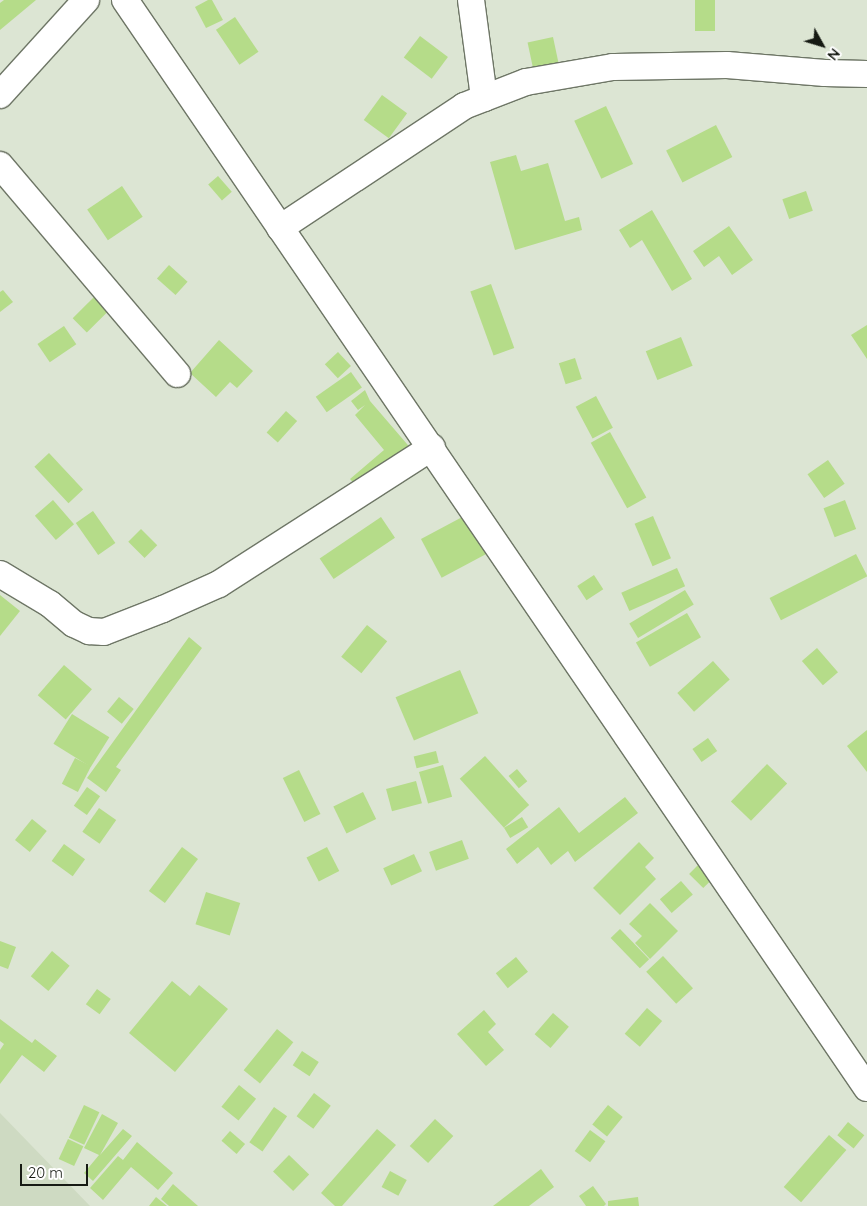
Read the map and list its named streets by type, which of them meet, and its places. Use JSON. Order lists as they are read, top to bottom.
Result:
{
  "scale_bar": "20 m",
  "north": "bottom right"
}
